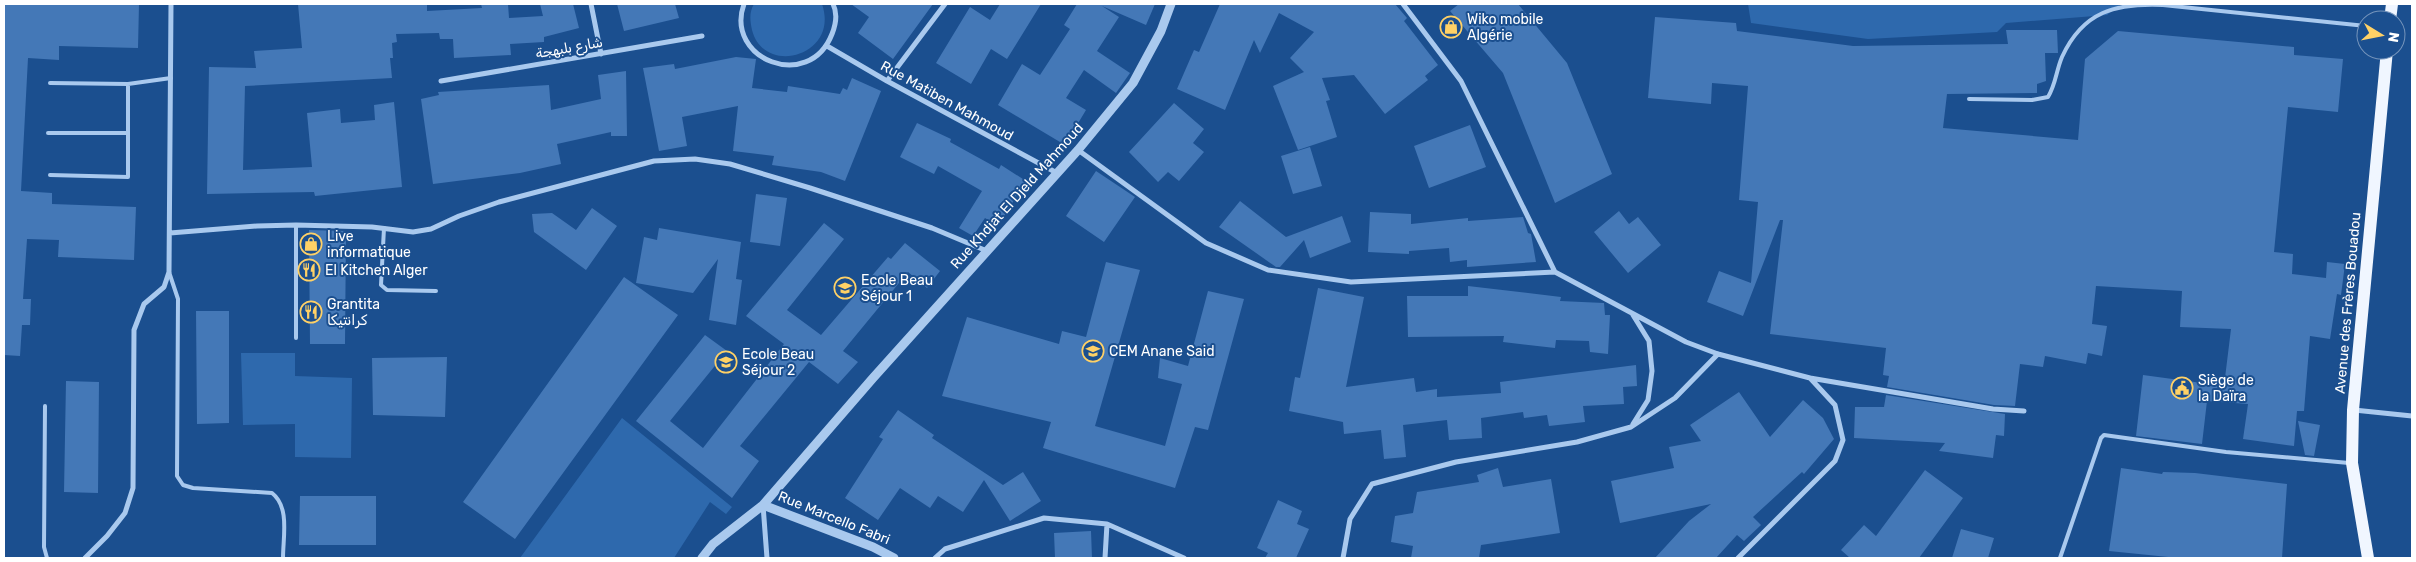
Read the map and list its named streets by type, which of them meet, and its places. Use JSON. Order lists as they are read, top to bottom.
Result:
{
  "streets": {
    "main road": ["Avenue des Frères Bouadou"],
    "street": [
      "شارع بلبهجة",
      "Rue Matiben Mahmoud",
      "Rue Khdjat El Djeld Mahmoud",
      "Rue Marcello Fabri"
    ]
  },
  "crossings": [
    ["Rue Matiben Mahmoud", "Rue Khdjat El Djeld Mahmoud"],
    ["Rue Khdjat El Djeld Mahmoud", "Rue Marcello Fabri"]
  ],
  "places": {
    "shop": ["Wiko mobile Algérie", "Live informatique"],
    "restaurant": ["El Kitchen Alger", "Grantita كرانتيكا"],
    "school or university": ["Ecole Beau Séjour 1", "CEM Anane Said", "Ecole Beau Séjour 2"],
    "public building": ["Siège de la Daïra"]
  },
  "north": "right"
}
